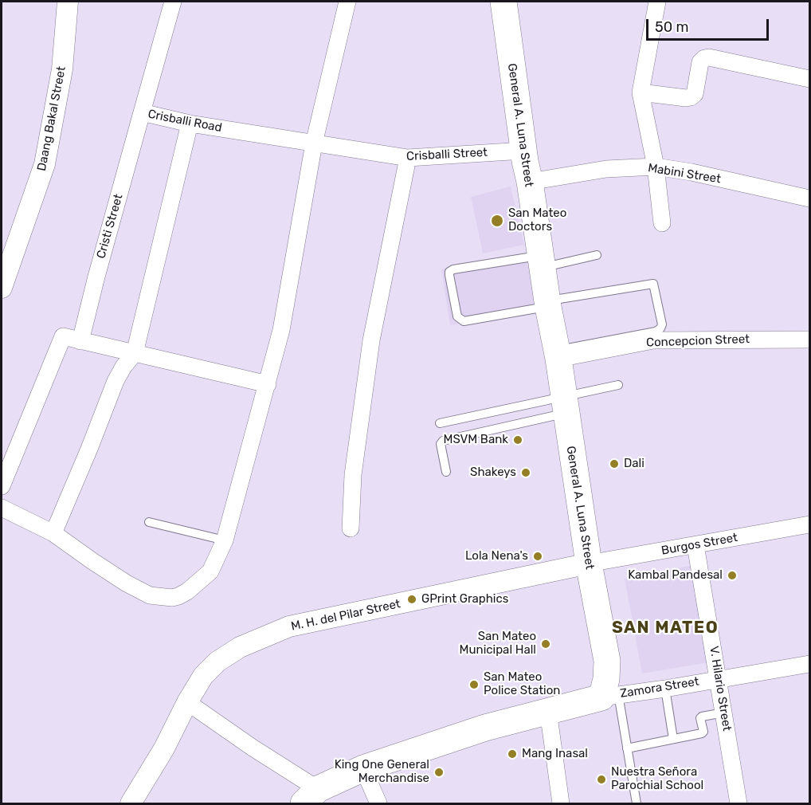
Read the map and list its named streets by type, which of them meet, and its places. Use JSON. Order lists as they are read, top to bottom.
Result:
{
  "streets": {
    "main road": ["General A. Luna Street"],
    "street": [
      "Daang Bakal Street",
      "Crisballi Road",
      "Crisballi Street",
      "Mabini Street",
      "Cristi Street",
      "Concepcion Street",
      "Burgos Street",
      "M. H. del Pilar Street",
      "Zamora Street",
      "V. Hilario Street"
    ]
  },
  "crossings": [
    ["Crisballi Road", "Crisballi Street"],
    ["Crisballi Road", "Cristi Street"],
    ["General A. Luna Street", "Crisballi Street"],
    ["General A. Luna Street", "Mabini Street"],
    ["General A. Luna Street", "Concepcion Street"],
    ["General A. Luna Street", "Burgos Street"],
    ["General A. Luna Street", "M. H. del Pilar Street"],
    ["General A. Luna Street", "Zamora Street"],
    ["Burgos Street", "M. H. del Pilar Street"],
    ["Burgos Street", "V. Hilario Street"],
    ["Zamora Street", "V. Hilario Street"]
  ],
  "districts": ["SAN MATEO"],
  "places": [
    "San Mateo Doctors",
    "MSVM Bank",
    "Dali",
    "Shakeys",
    "Lola Nena's",
    "Kambal Pandesal",
    "GPrint Graphics",
    "San Mateo Municipal Hall",
    "San Mateo Police Station",
    "Mang Inasal",
    "King One General Merchandise",
    "Nuestra Señora Parochial School"
  ],
  "scale_bar": "50 m"
}
